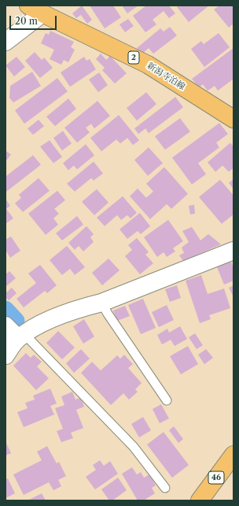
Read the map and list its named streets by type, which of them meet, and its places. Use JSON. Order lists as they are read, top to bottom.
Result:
{
  "streets": {
    "main road": ["2", "新潟寺泊線", "46"]
  },
  "scale_bar": "20 m"
}
